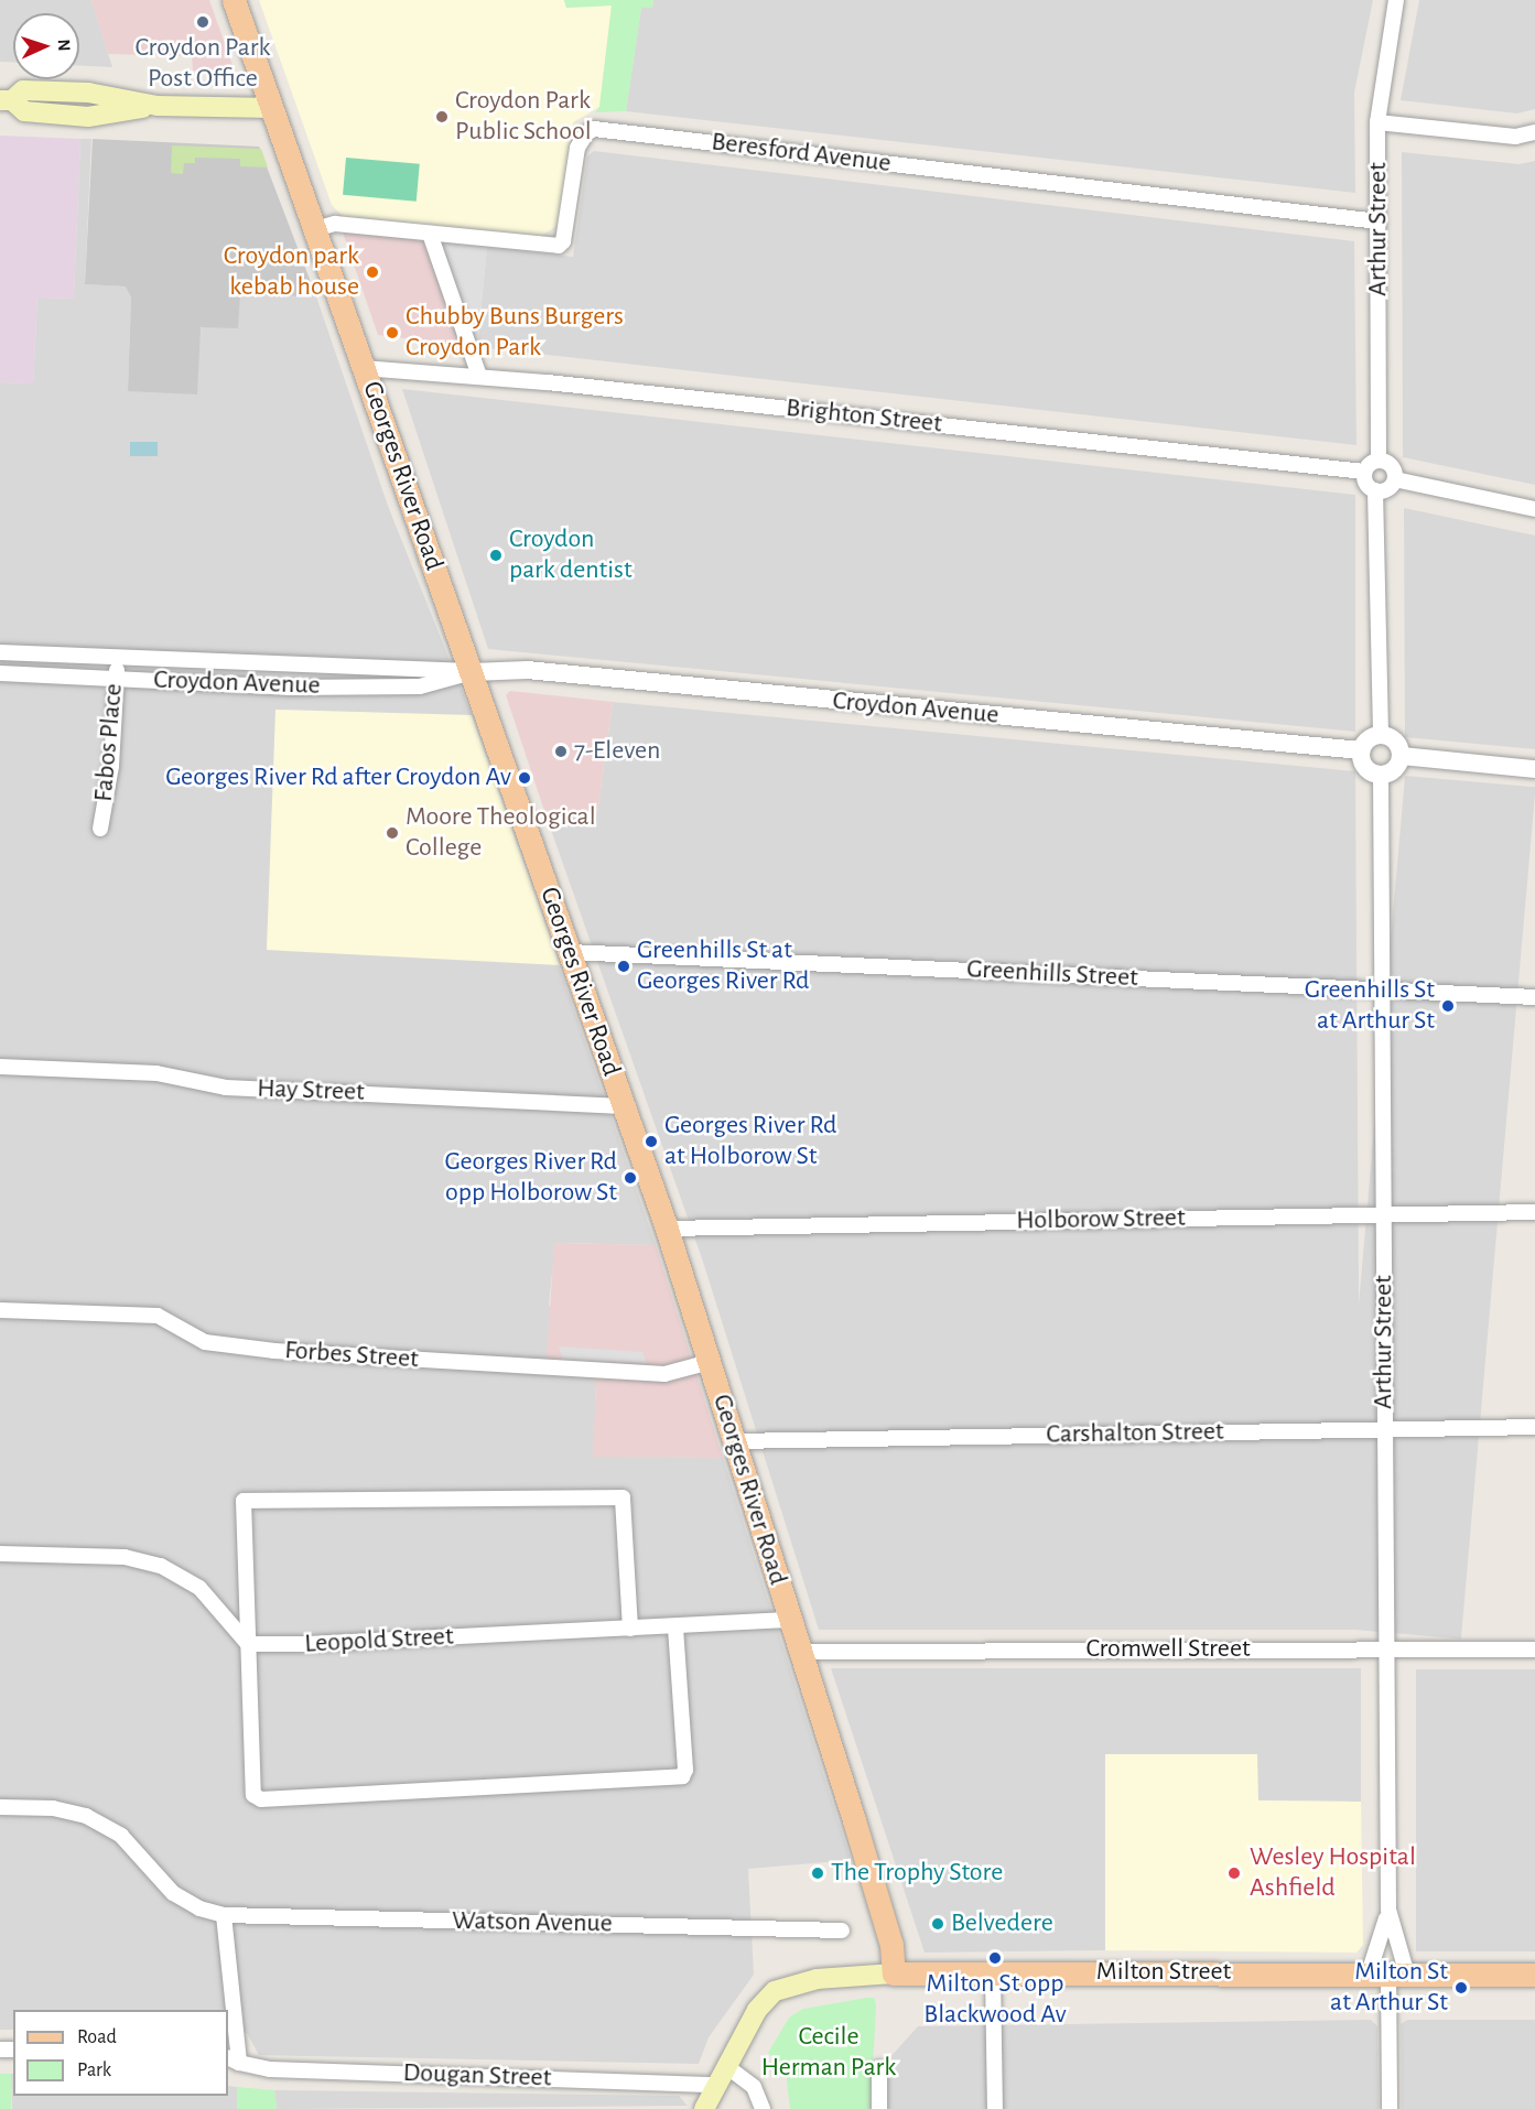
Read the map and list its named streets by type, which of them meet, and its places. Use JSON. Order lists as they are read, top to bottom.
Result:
{
  "streets": {
    "main road": ["Georges River Road", "Milton Street"],
    "street": [
      "Beresford Avenue",
      "Arthur Street",
      "Brighton Street",
      "Croydon Avenue",
      "Fabos Place",
      "Greenhills Street",
      "Hay Street",
      "Holborow Street",
      "Forbes Street",
      "Carshalton Street",
      "Leopold Street",
      "Cromwell Street",
      "Watson Avenue",
      "Dougan Street"
    ]
  },
  "crossings": [
    ["Beresford Avenue", "Arthur Street"],
    ["Beresford Avenue", "Georges River Road"],
    ["Arthur Street", "Brighton Street"],
    ["Arthur Street", "Croydon Avenue"],
    ["Arthur Street", "Greenhills Street"],
    ["Arthur Street", "Holborow Street"],
    ["Arthur Street", "Carshalton Street"],
    ["Arthur Street", "Cromwell Street"],
    ["Arthur Street", "Milton Street"],
    ["Brighton Street", "Georges River Road"],
    ["Georges River Road", "Croydon Avenue"],
    ["Georges River Road", "Greenhills Street"],
    ["Georges River Road", "Hay Street"],
    ["Georges River Road", "Holborow Street"],
    ["Georges River Road", "Forbes Street"],
    ["Georges River Road", "Carshalton Street"],
    ["Georges River Road", "Leopold Street"],
    ["Georges River Road", "Cromwell Street"],
    ["Georges River Road", "Milton Street"],
    ["Croydon Avenue", "Fabos Place"],
    ["Milton Street", "Dougan Street"]
  ],
  "parks": ["Cecile Herman Park"],
  "places": [
    "Croydon Park Post Office",
    "Croydon Park Public School",
    "Croydon park kebab house",
    "Chubby Buns Burgers Croydon Park",
    "Croydon park dentist",
    "7-Eleven",
    "Georges River Rd after Croydon Av",
    "Moore Theological College",
    "Greenhills St at Georges River Rd",
    "Greenhills St at Arthur St",
    "Georges River Rd at Holborow St",
    "Georges River Rd opp Holborow St",
    "The Trophy Store",
    "Wesley Hospital Ashfield",
    "Belvedere",
    "Milton St opp Blackwood Av",
    "Milton St at Arthur St"
  ],
  "legend": ["Road", "Park"],
  "north": "right"
}
